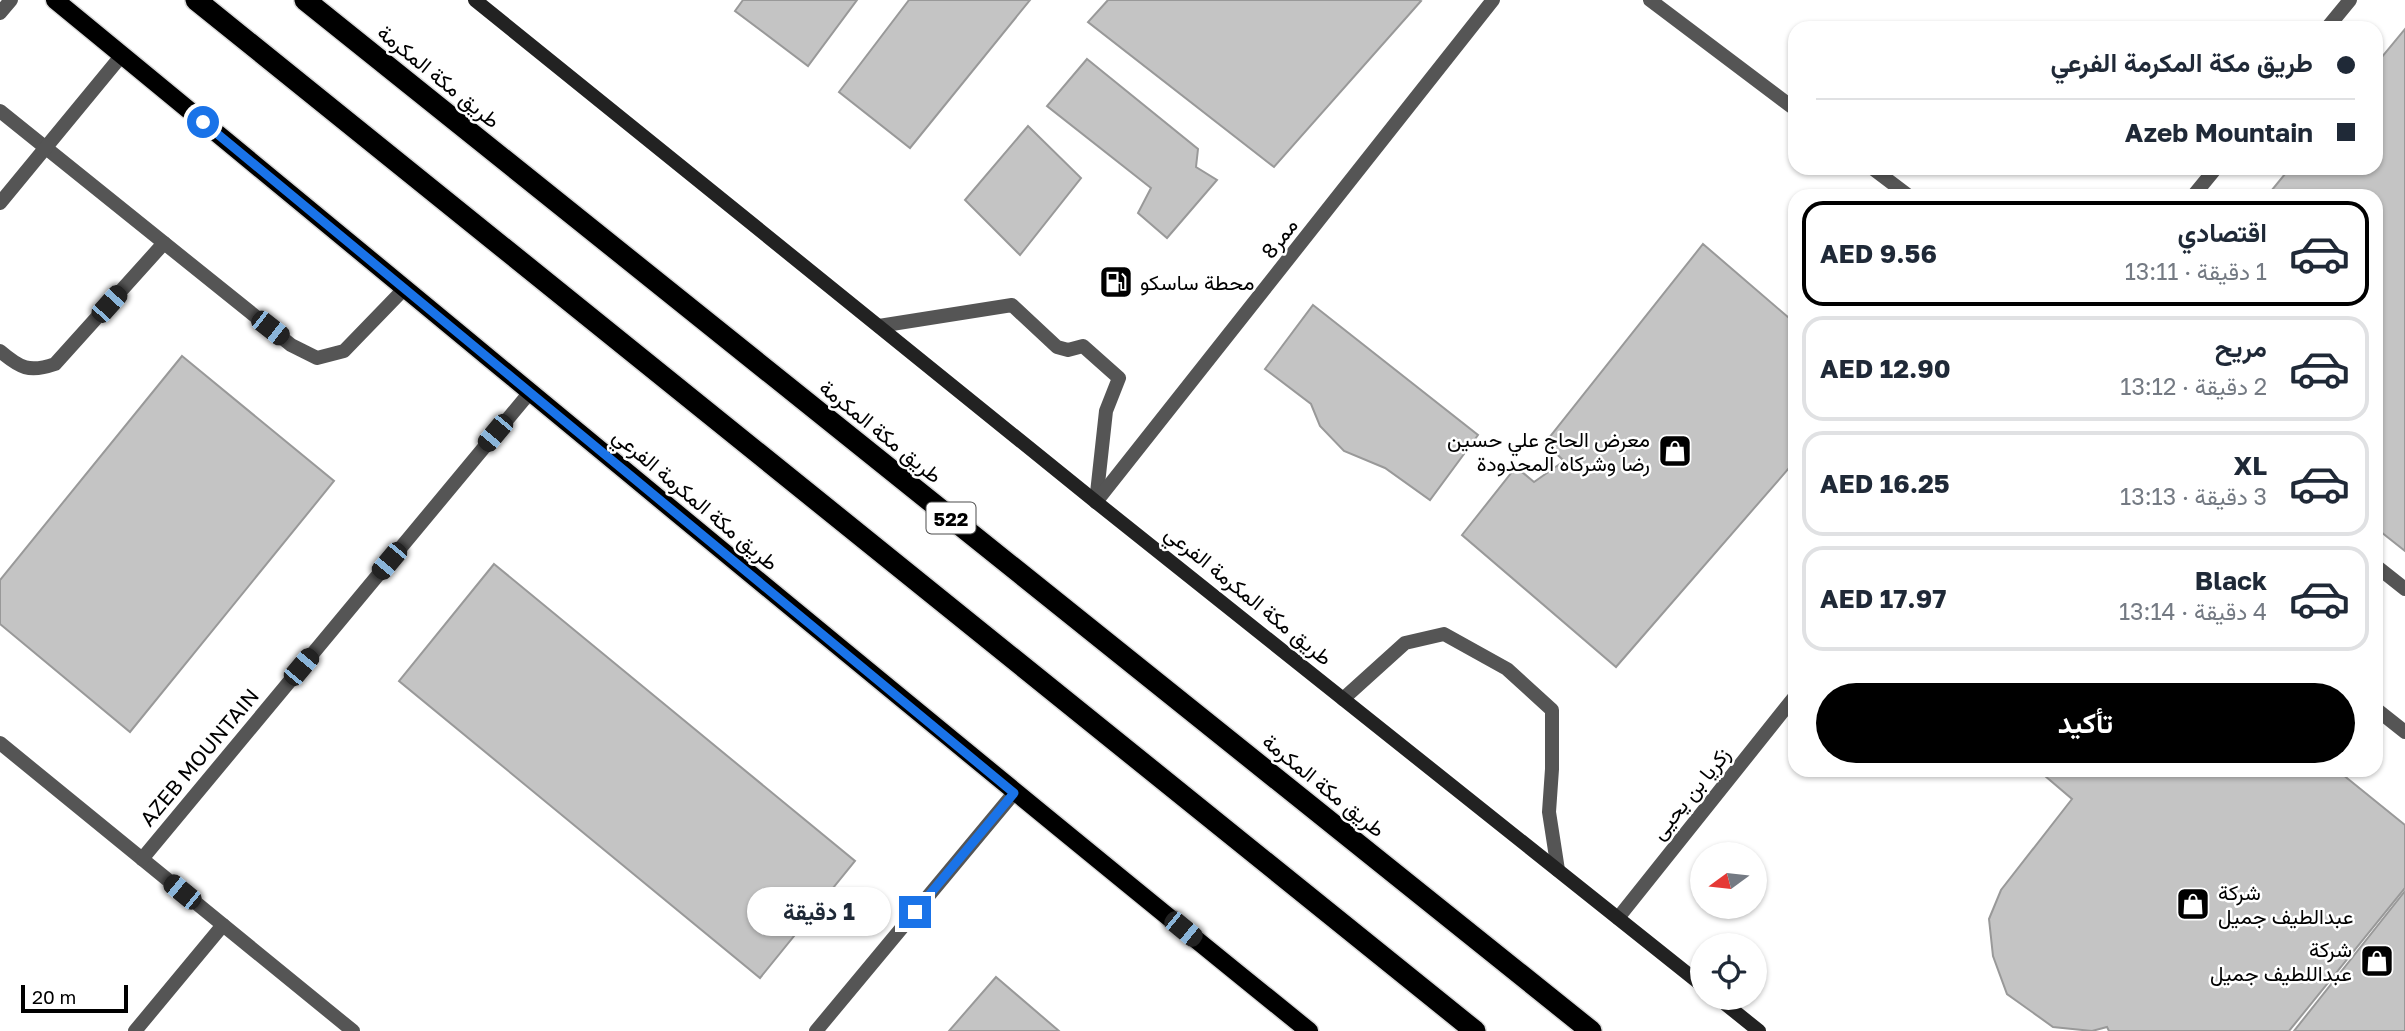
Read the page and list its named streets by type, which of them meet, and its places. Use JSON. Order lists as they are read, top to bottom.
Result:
{
  "streets": {
    "highway": ["طريق مكة المكرمة", "522"],
    "main road": ["طريق مكة المكرمة الفرعي"],
    "street": ["ممر8", "AZEB MOUNTAIN", "زكريا بن يحيى"]
  },
  "crossings": [
    ["ممر8", "طريق مكة المكرمة الفرعي"],
    ["طريق مكة المكرمة الفرعي", "AZEB MOUNTAIN"],
    ["طريق مكة المكرمة الفرعي", "زكريا بن يحيى"]
  ],
  "places": {
    "fuel station": ["محطة ساسكو"],
    "shop": ["معرض الحاج علي حسين رضا وشركاه المحدودة", "شركة عبدالطيف جميل", "شركة عبداللطيف جميل"]
  },
  "scale_bar": "20 m",
  "north": "left",
  "page": {
    "banner": ["طريق مكة المكرمة الفرعي", "Azeb Mountain"],
    "list": [
      {
        "name": "اقتصادي",
        "note": "1 دقيقة · 13:11",
        "value": "AED 9.56"
      },
      {
        "name": "مريح",
        "note": "2 دقيقة · 13:12",
        "value": "AED 12.90"
      },
      {
        "name": "XL",
        "note": "3 دقيقة · 13:13",
        "value": "AED 16.25"
      },
      {
        "name": "Black",
        "note": "4 دقيقة · 13:14",
        "value": "AED 17.97"
      }
    ],
    "buttons": "تأكيد",
    "bubble": "1 دقيقة",
    "scale": "20 m"
  }
}
